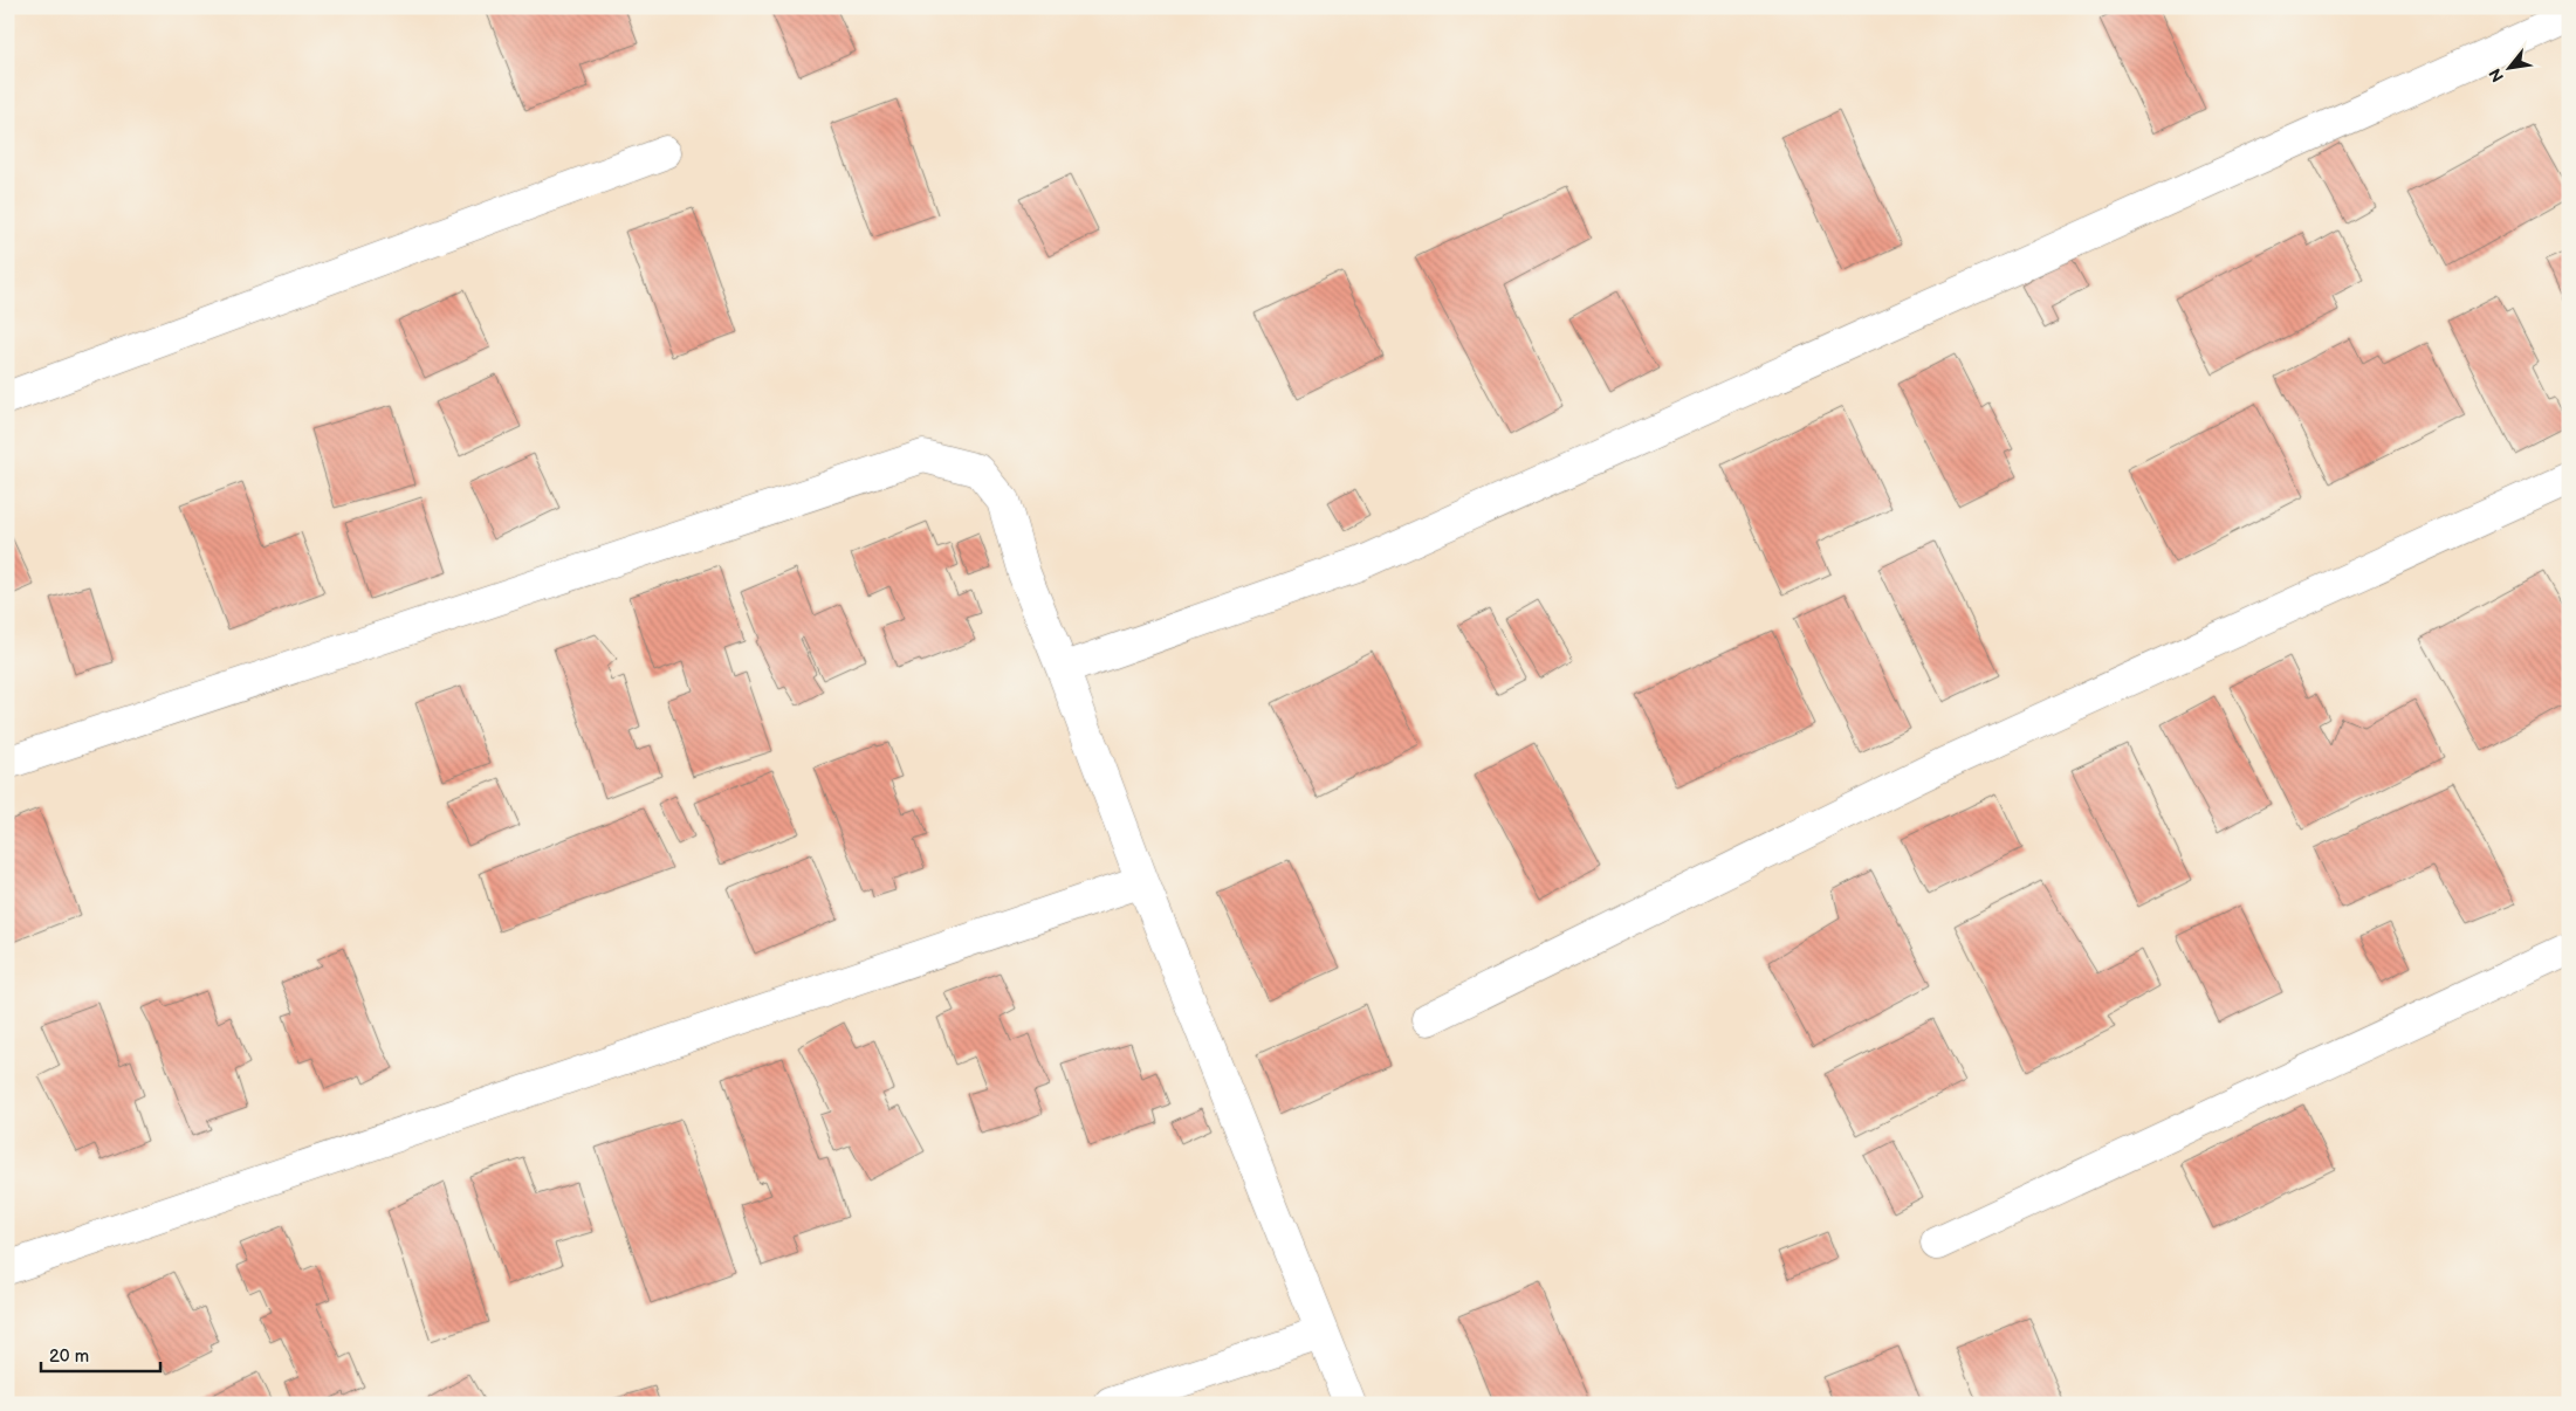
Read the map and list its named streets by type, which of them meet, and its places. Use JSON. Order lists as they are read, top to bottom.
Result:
{
  "scale_bar": "20 m",
  "north": "bottom left"
}
